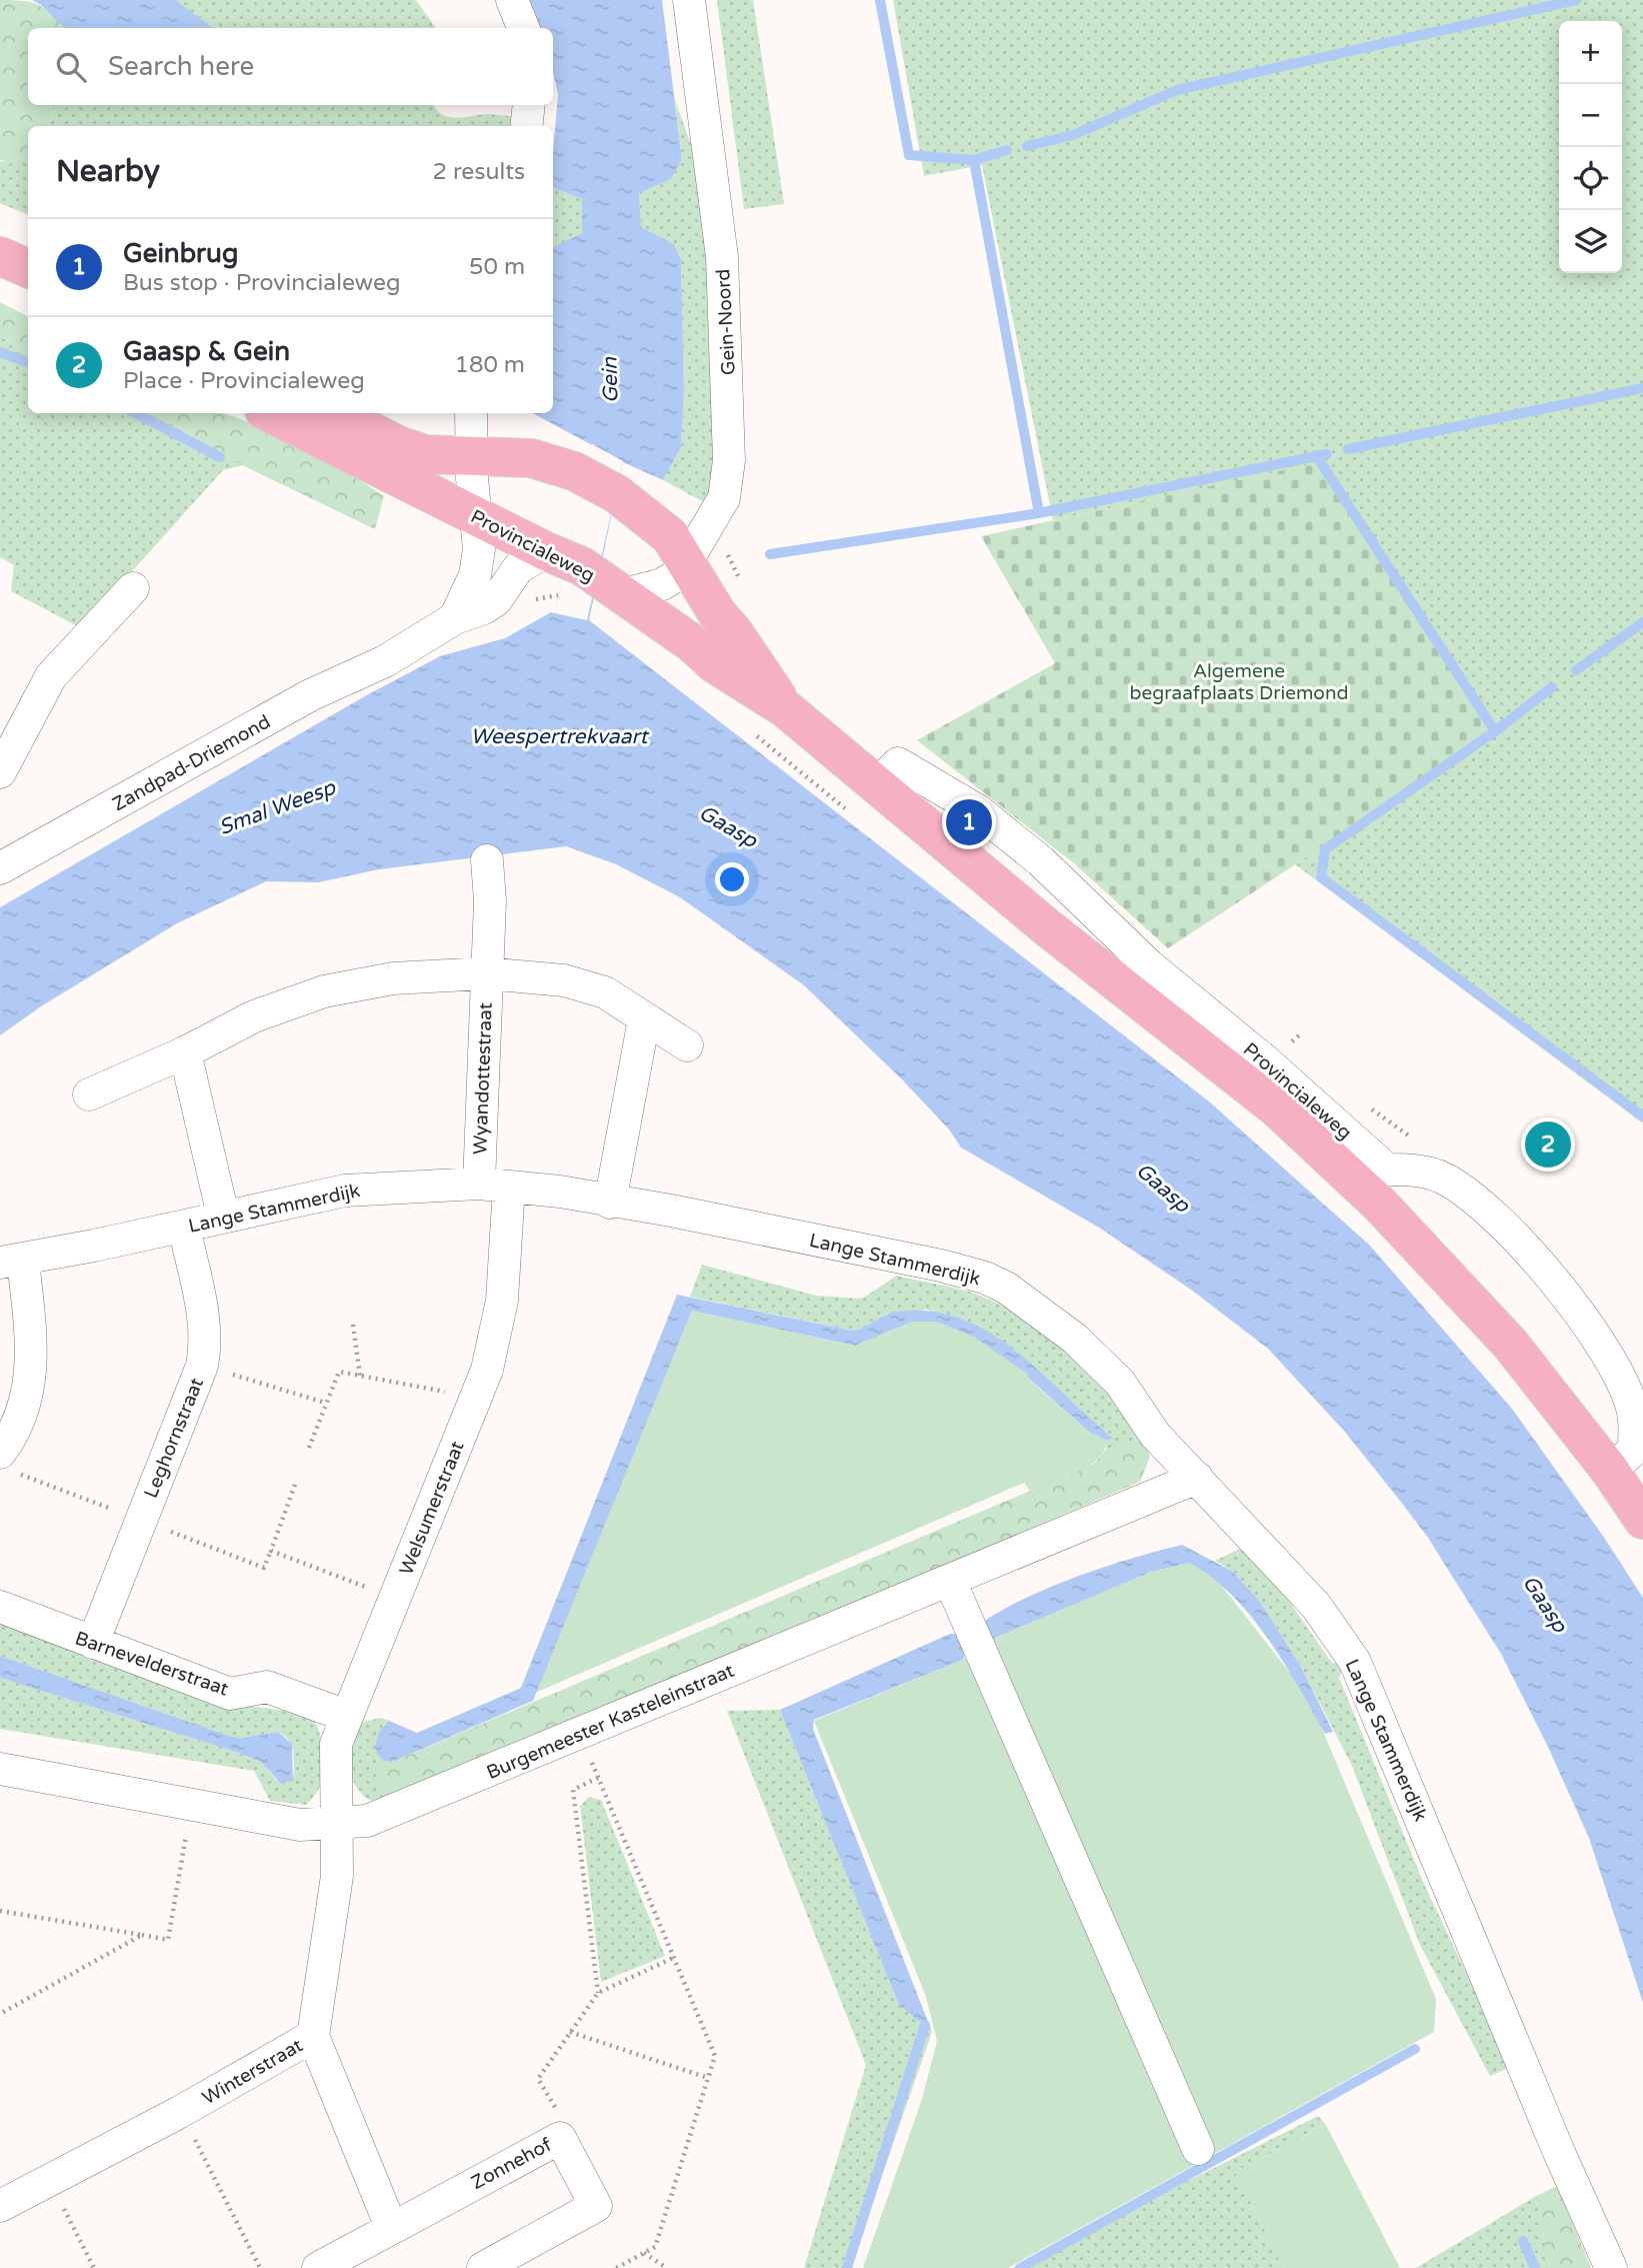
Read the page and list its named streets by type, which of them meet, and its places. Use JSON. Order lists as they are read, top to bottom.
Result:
{
  "streets": {
    "main road": ["Provincialeweg"],
    "street": [
      "Gein-Noord",
      "Zandpad-Driemond",
      "Wyandottestraat",
      "Lange Stammerdijk",
      "Leghornstraat",
      "Welsumerstraat",
      "Barnevelderstraat",
      "Burgemeester Kasteleinstraat",
      "Winterstraat",
      "Zonnehof"
    ]
  },
  "crossings": [
    ["Gein-Noord", "Provincialeweg"],
    ["Gein-Noord", "Zandpad-Driemond"],
    ["Provincialeweg", "Zandpad-Driemond"],
    ["Wyandottestraat", "Lange Stammerdijk"],
    ["Wyandottestraat", "Welsumerstraat"],
    ["Lange Stammerdijk", "Leghornstraat"],
    ["Lange Stammerdijk", "Welsumerstraat"],
    ["Lange Stammerdijk", "Burgemeester Kasteleinstraat"],
    ["Leghornstraat", "Barnevelderstraat"],
    ["Welsumerstraat", "Barnevelderstraat"],
    ["Welsumerstraat", "Burgemeester Kasteleinstraat"],
    ["Welsumerstraat", "Winterstraat"],
    ["Burgemeester Kasteleinstraat", "Winterstraat"]
  ],
  "water": [
    "Gein",
    "Weespertrekvaart",
    "Smal Weesp",
    "Gaasp"
  ],
  "parks": ["Algemene begraafplaats Driemond"],
  "page": {
    "map_buttons": ["+", "−"],
    "search": "Search here",
    "heading": ["Nearby", "2 results"],
    "list": [
      {
        "mark": "1",
        "name": "Geinbrug",
        "note": "Bus stop · Provincialeweg",
        "value": "50 m"
      },
      {
        "mark": "2",
        "name": "Gaasp & Gein",
        "note": "Place · Provincialeweg",
        "value": "180 m"
      }
    ],
    "pins": ["1", "2"]
  }
}
